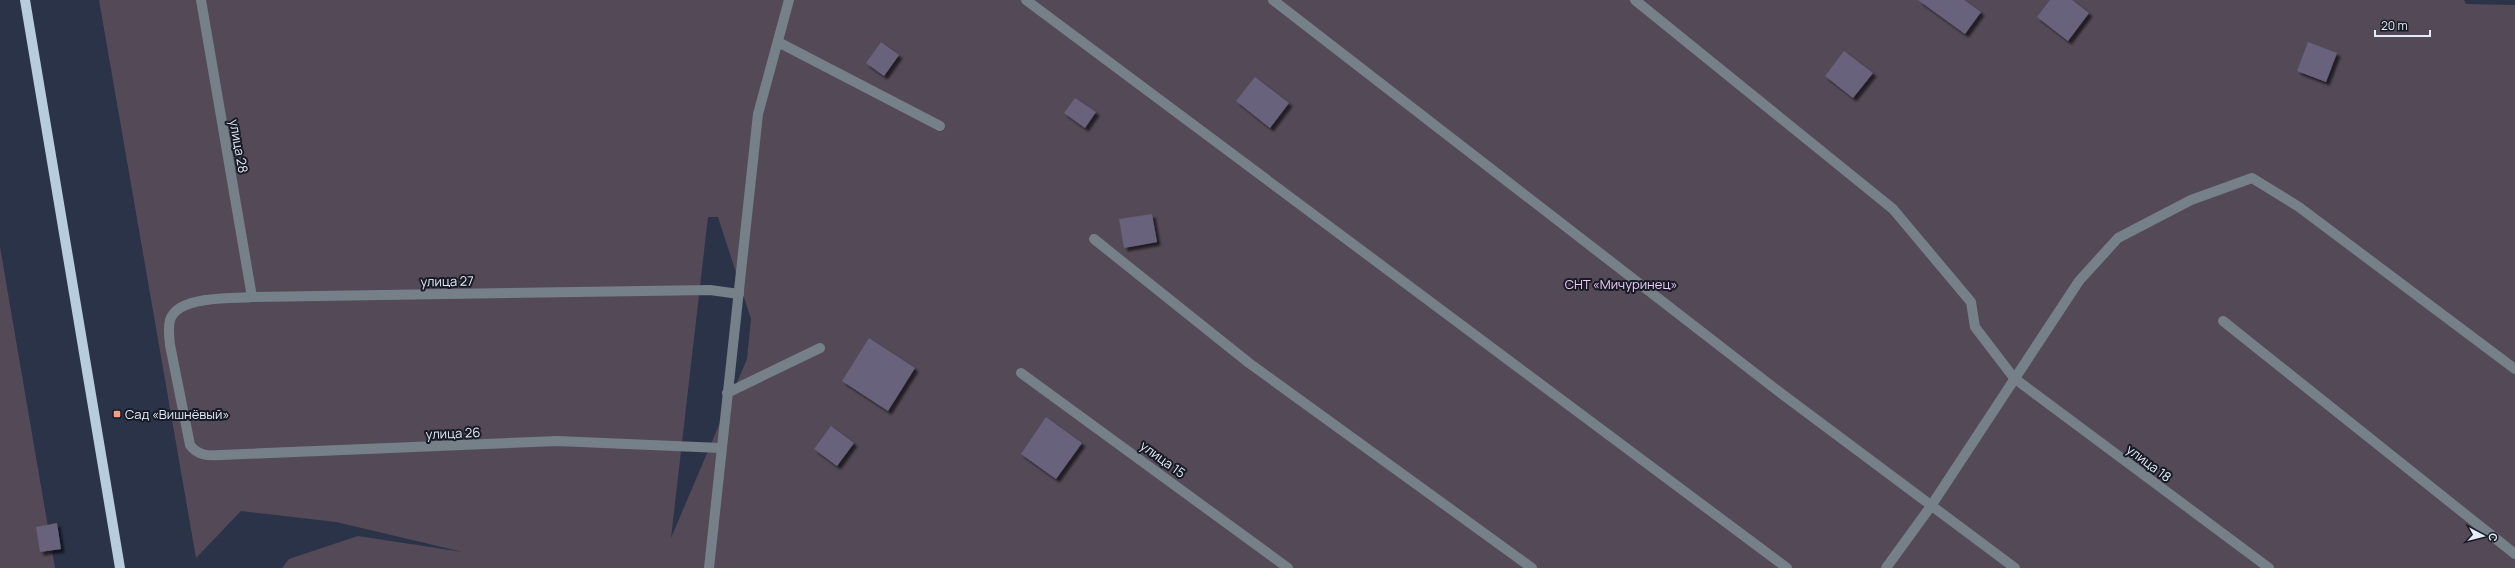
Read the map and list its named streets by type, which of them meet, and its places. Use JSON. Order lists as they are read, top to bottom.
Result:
{
  "streets": {
    "street": [
      "улица 28",
      "улица 27",
      "улица 26",
      "улица 15",
      "улица 18"
    ]
  },
  "crossings": [
    ["улица 28", "улица 27"],
    ["улица 27", "улица 26"]
  ],
  "parks": ["СНТ «Мичуринец»"],
  "places": {
    "transit": ["Сад «Вишнёвый»"]
  },
  "scale_bar": "20 m",
  "north": "right"
}
